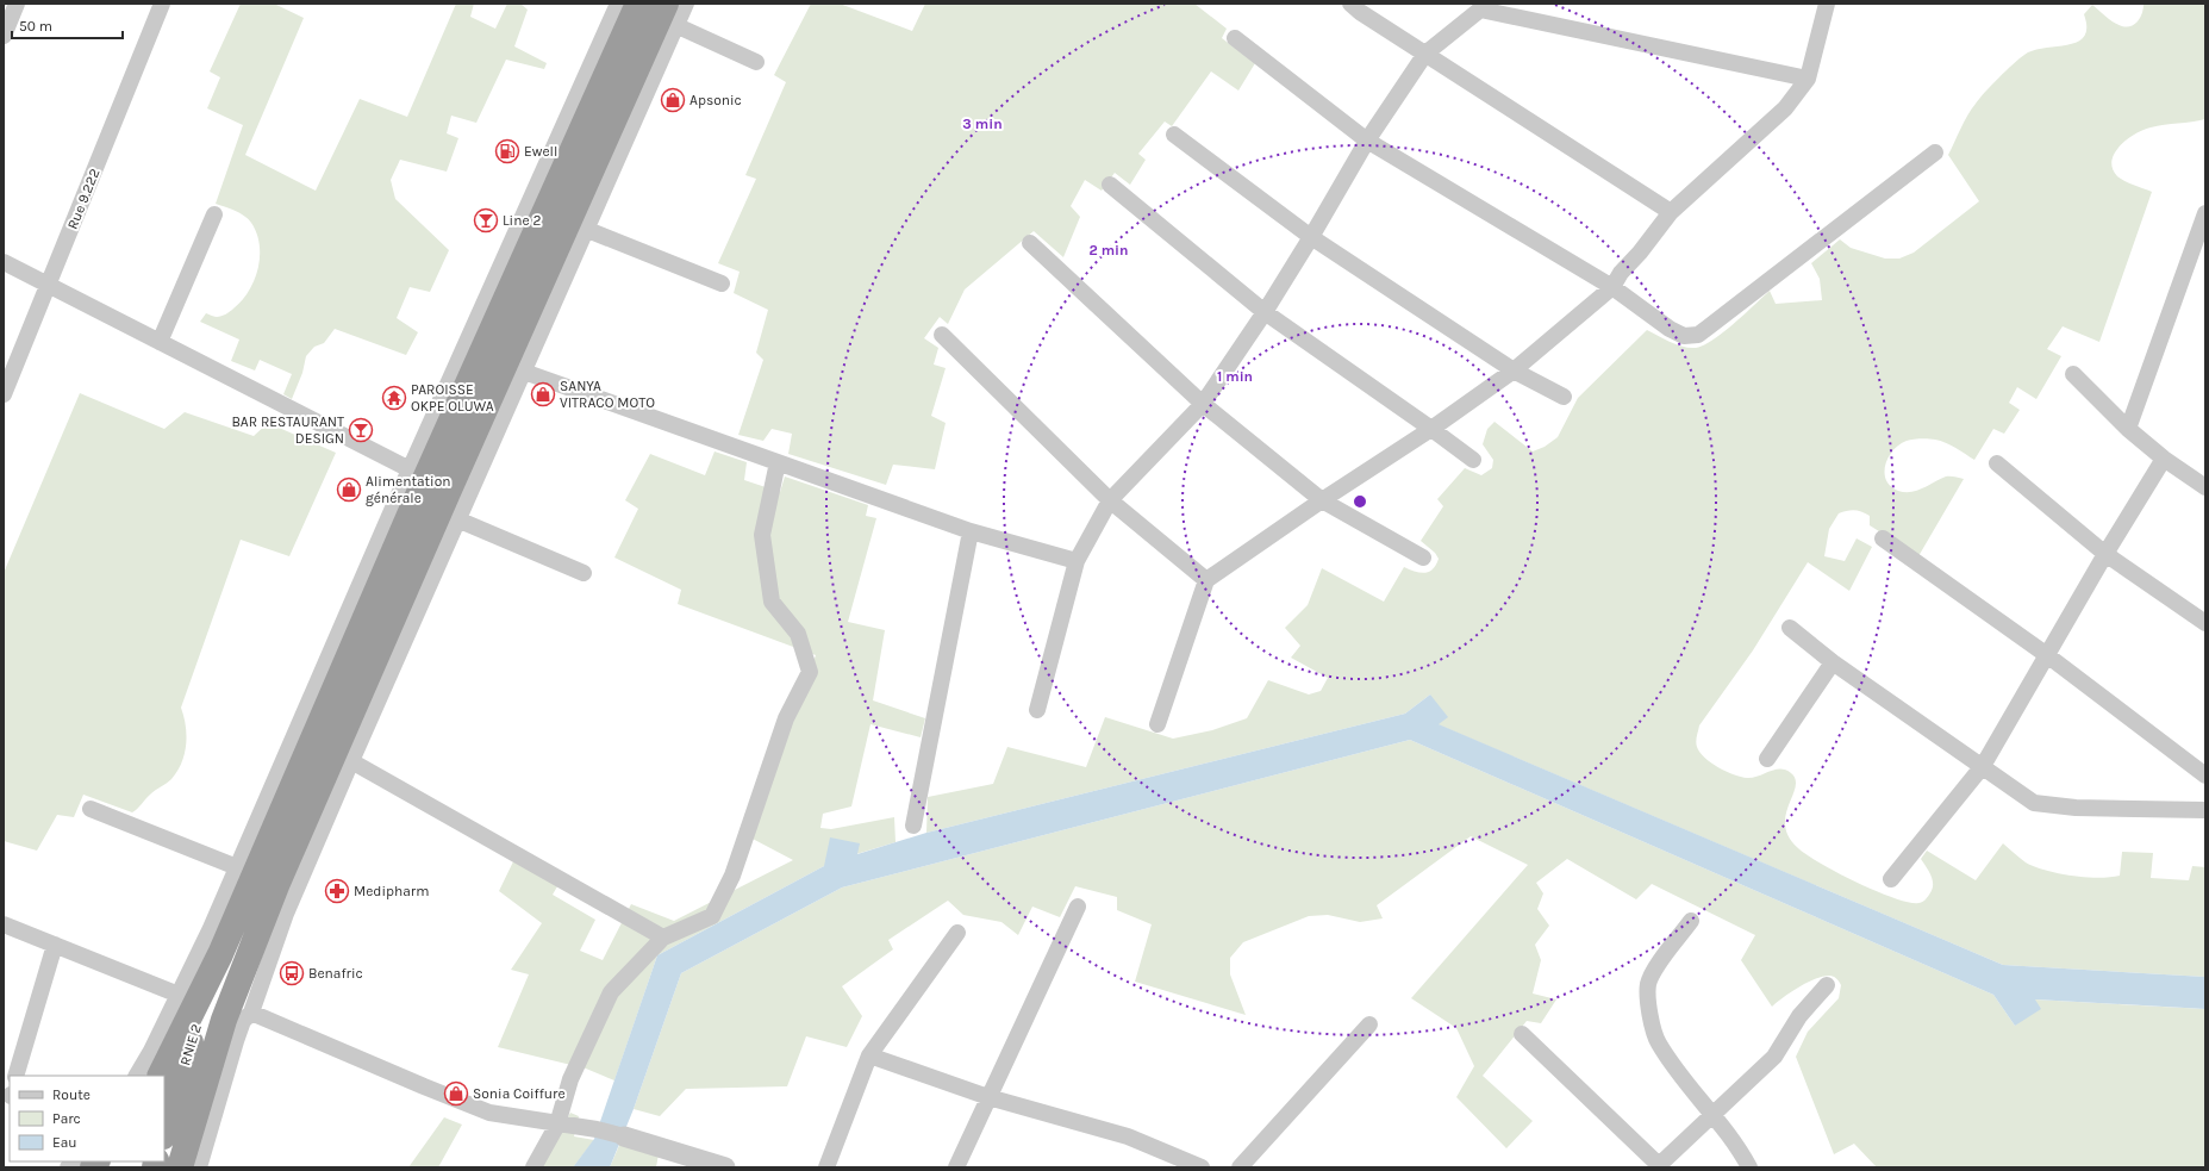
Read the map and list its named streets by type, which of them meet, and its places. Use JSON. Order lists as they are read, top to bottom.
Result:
{
  "streets": {
    "highway": ["RNIE 2"],
    "street": ["Rue 9.222"]
  },
  "places": {
    "shop": [
      "Apsonic",
      "SANYA VITRACO MOTO",
      "Alimentation générale",
      "Sonia Coiffure"
    ],
    "fuel station": ["Ewell"],
    "bar": ["Line 2", "BAR RESTAURANT DESIGN"],
    "temple": ["PAROISSE OKPE OLUWA"],
    "pharmacy": ["Medipharm"],
    "bus stop": ["Benafric"]
  },
  "legend": ["Route", "Parc", "Eau"],
  "scale_bar": "50 m",
  "rings": ["3 min", "2 min", "1 min"]
}
